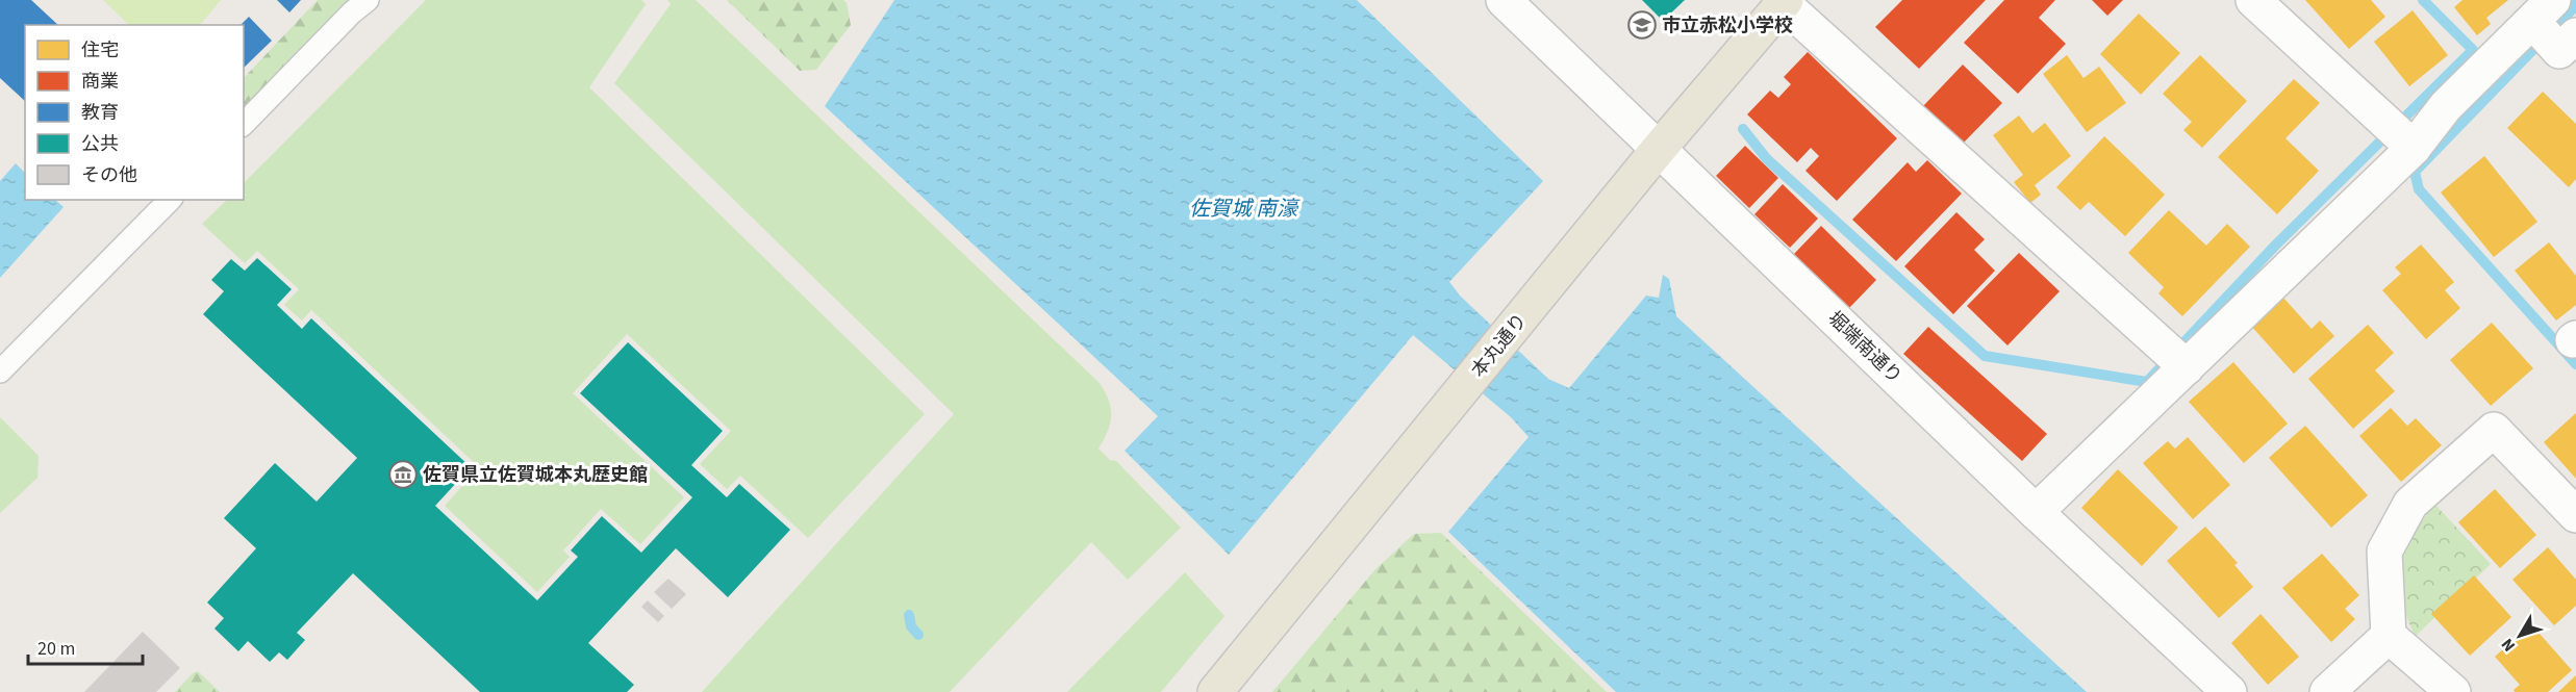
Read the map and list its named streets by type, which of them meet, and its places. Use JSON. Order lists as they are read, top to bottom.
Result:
{
  "streets": {
    "main road": ["本丸通り"],
    "street": ["堀端南通り"]
  },
  "crossings": [
    ["本丸通り", "堀端南通り"]
  ],
  "water": ["佐賀城 南濠"],
  "places": {
    "school or university": ["市立赤松小学校"],
    "museum": ["佐賀県立佐賀城本丸歴史館"]
  },
  "legend": [
    "住宅",
    "商業",
    "教育",
    "公共",
    "その他"
  ],
  "scale_bar": "20 m",
  "north": "bottom left"
}
